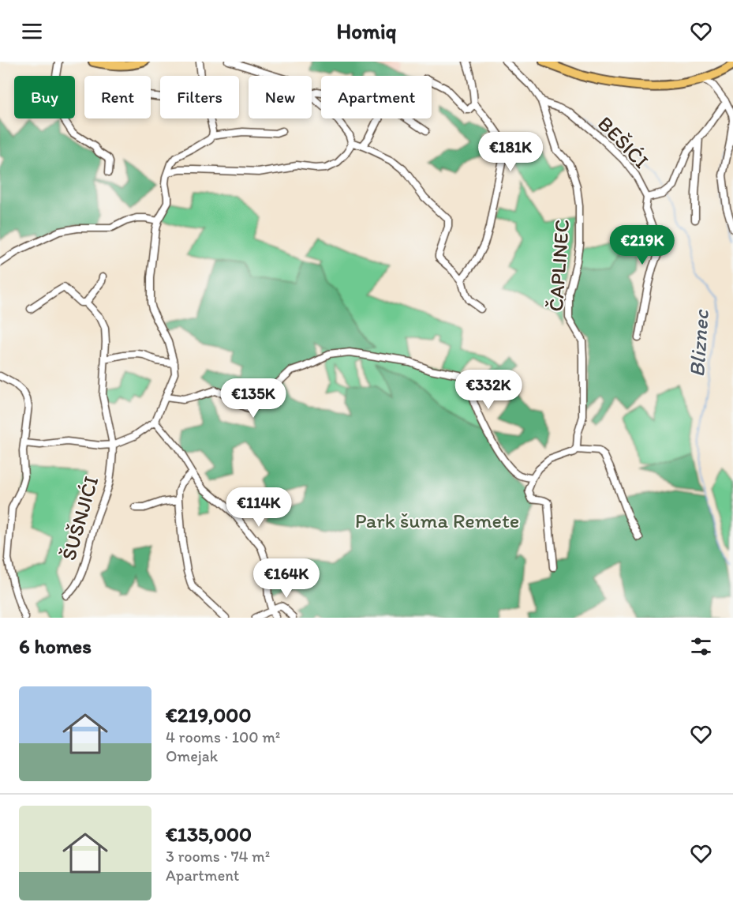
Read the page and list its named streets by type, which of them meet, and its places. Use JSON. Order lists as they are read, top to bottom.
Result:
{
  "streets": {
    "street": ["BEŠIĆI", "ČAPLINEC", "ŠUŠNJIĆI"]
  },
  "crossings": [
    ["BEŠIĆI", "ČAPLINEC"]
  ],
  "water": ["Bliznec"],
  "parks": ["Park šuma Remete"],
  "page": {
    "header": "Homiq",
    "chip": [
      "Buy",
      "Rent",
      "Filters",
      "New",
      "Apartment"
    ],
    "price": [
      "€181K",
      "€219K",
      "€332K",
      "€135K",
      "€114K",
      "€164K"
    ],
    "heading": "6 homes",
    "list": [
      {
        "name": "€219,000",
        "note": "4 rooms · 100 m² · Omejak"
      },
      {
        "name": "€135,000",
        "note": "3 rooms · 74 m² · Apartment"
      }
    ]
  }
}
